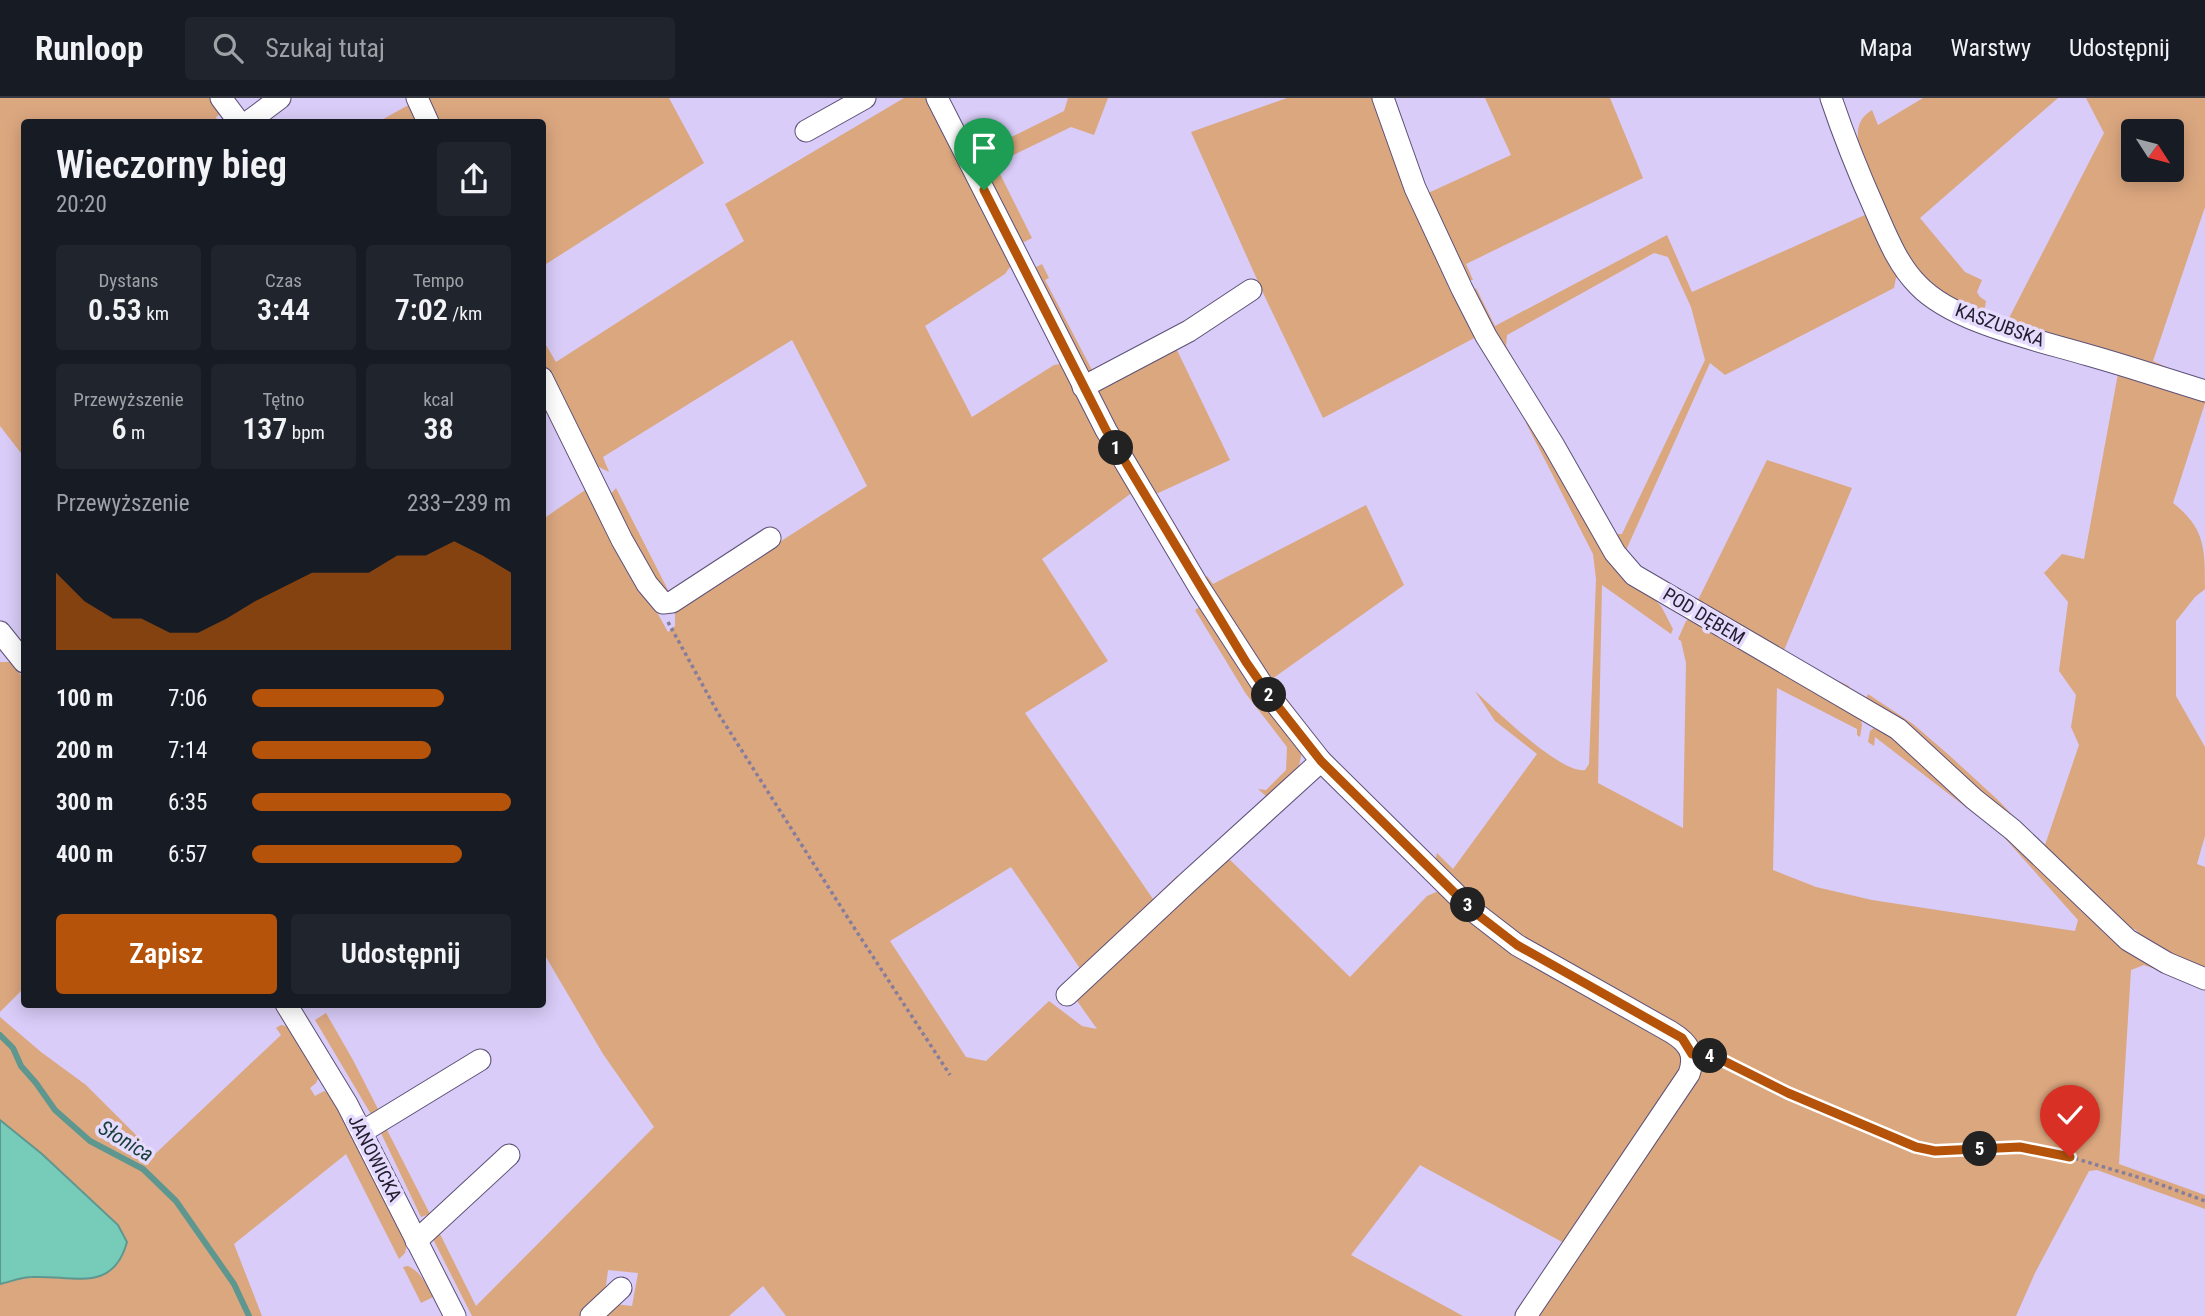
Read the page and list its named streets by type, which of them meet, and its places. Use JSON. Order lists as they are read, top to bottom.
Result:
{
  "streets": {
    "street": ["KASZUBSKA", "POD DĘBEM", "JANOWICKA"]
  },
  "water": ["Słonica"],
  "north": "bottom right",
  "page": {
    "header": "Runloop",
    "search": "Szukaj tutaj",
    "nav": ["Mapa", "Warstwy", "Udostępnij"],
    "heading": ["Wieczorny bieg", "20:20"],
    "stats": [
      ["Dystans", "0.53 km"],
      ["Czas", "3:44"],
      ["Tempo", "7:02 /km"],
      ["Przewyższenie", "6 m"],
      ["Tętno", "137 bpm"],
      ["kcal", "38"]
    ],
    "pins": [
      "1",
      "2",
      "3",
      "4",
      "5"
    ],
    "chart": ["Przewyższenie", "233–239 m"],
    "list": [
      {
        "name": "100 m",
        "note": "7:06"
      },
      {
        "name": "200 m",
        "note": "7:14"
      },
      {
        "name": "300 m",
        "note": "6:35"
      },
      {
        "name": "400 m",
        "note": "6:57"
      }
    ],
    "buttons": ["Zapisz", "Udostępnij"]
  }
}
